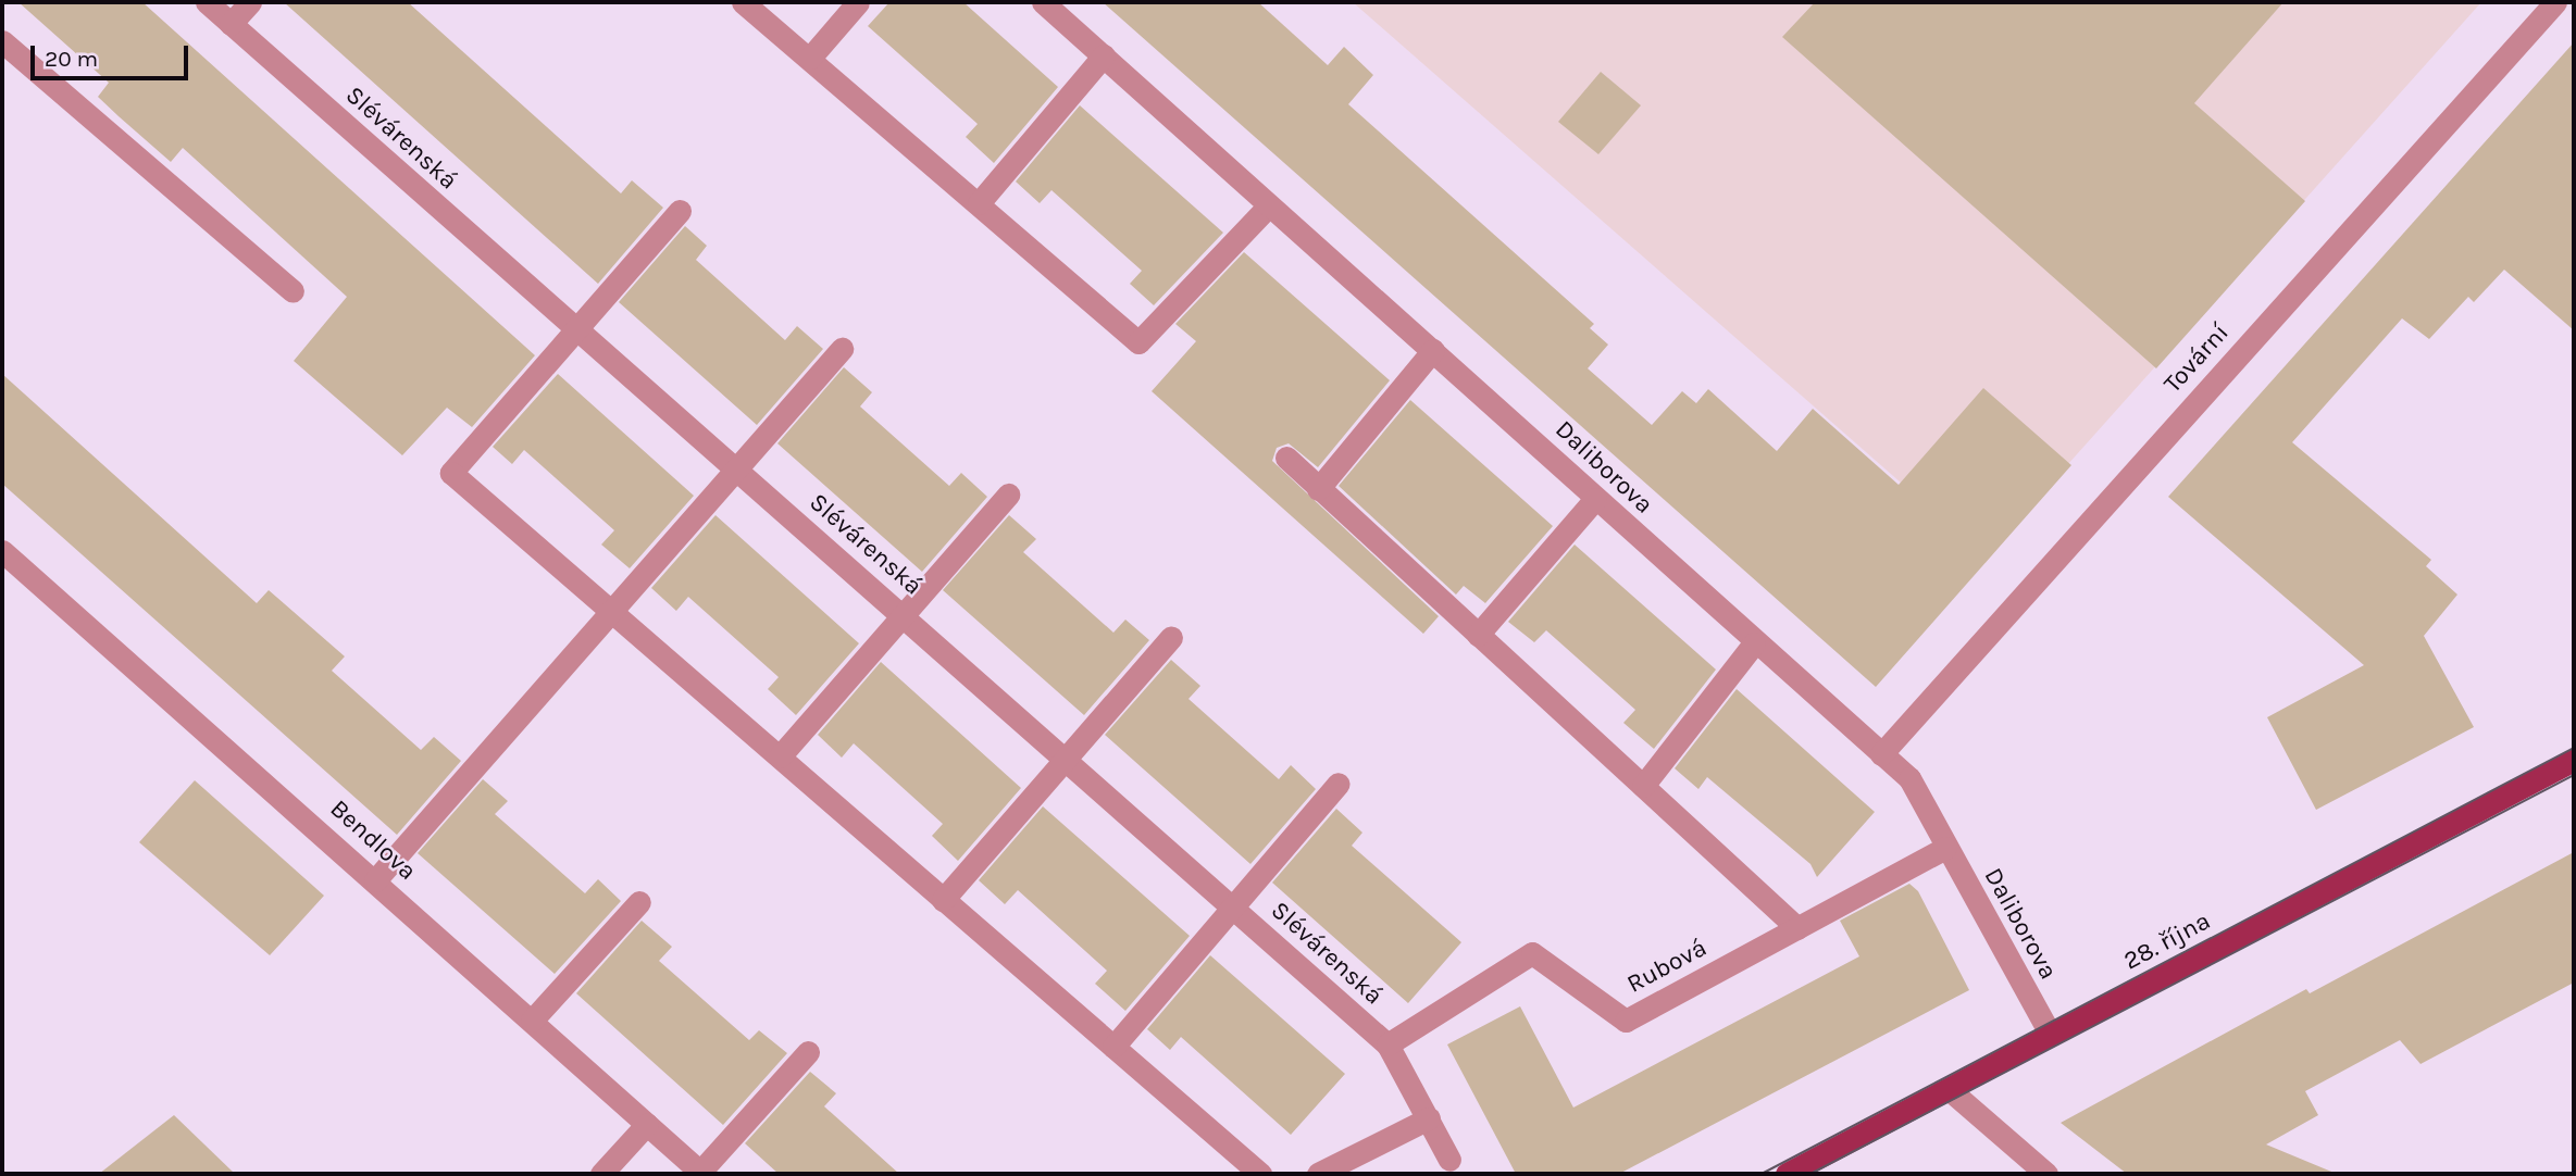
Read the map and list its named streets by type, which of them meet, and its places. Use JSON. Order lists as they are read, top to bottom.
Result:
{
  "streets": {
    "main road": ["28. října"],
    "street": [
      "Slévárenská",
      "Tovární",
      "Daliborova",
      "Bendlova",
      "Rubová"
    ]
  },
  "crossings": [
    ["Slévárenská", "Rubová"],
    ["Tovární", "Daliborova"],
    ["Daliborova", "28. října"],
    ["Daliborova", "Rubová"]
  ],
  "scale_bar": "20 m"
}
